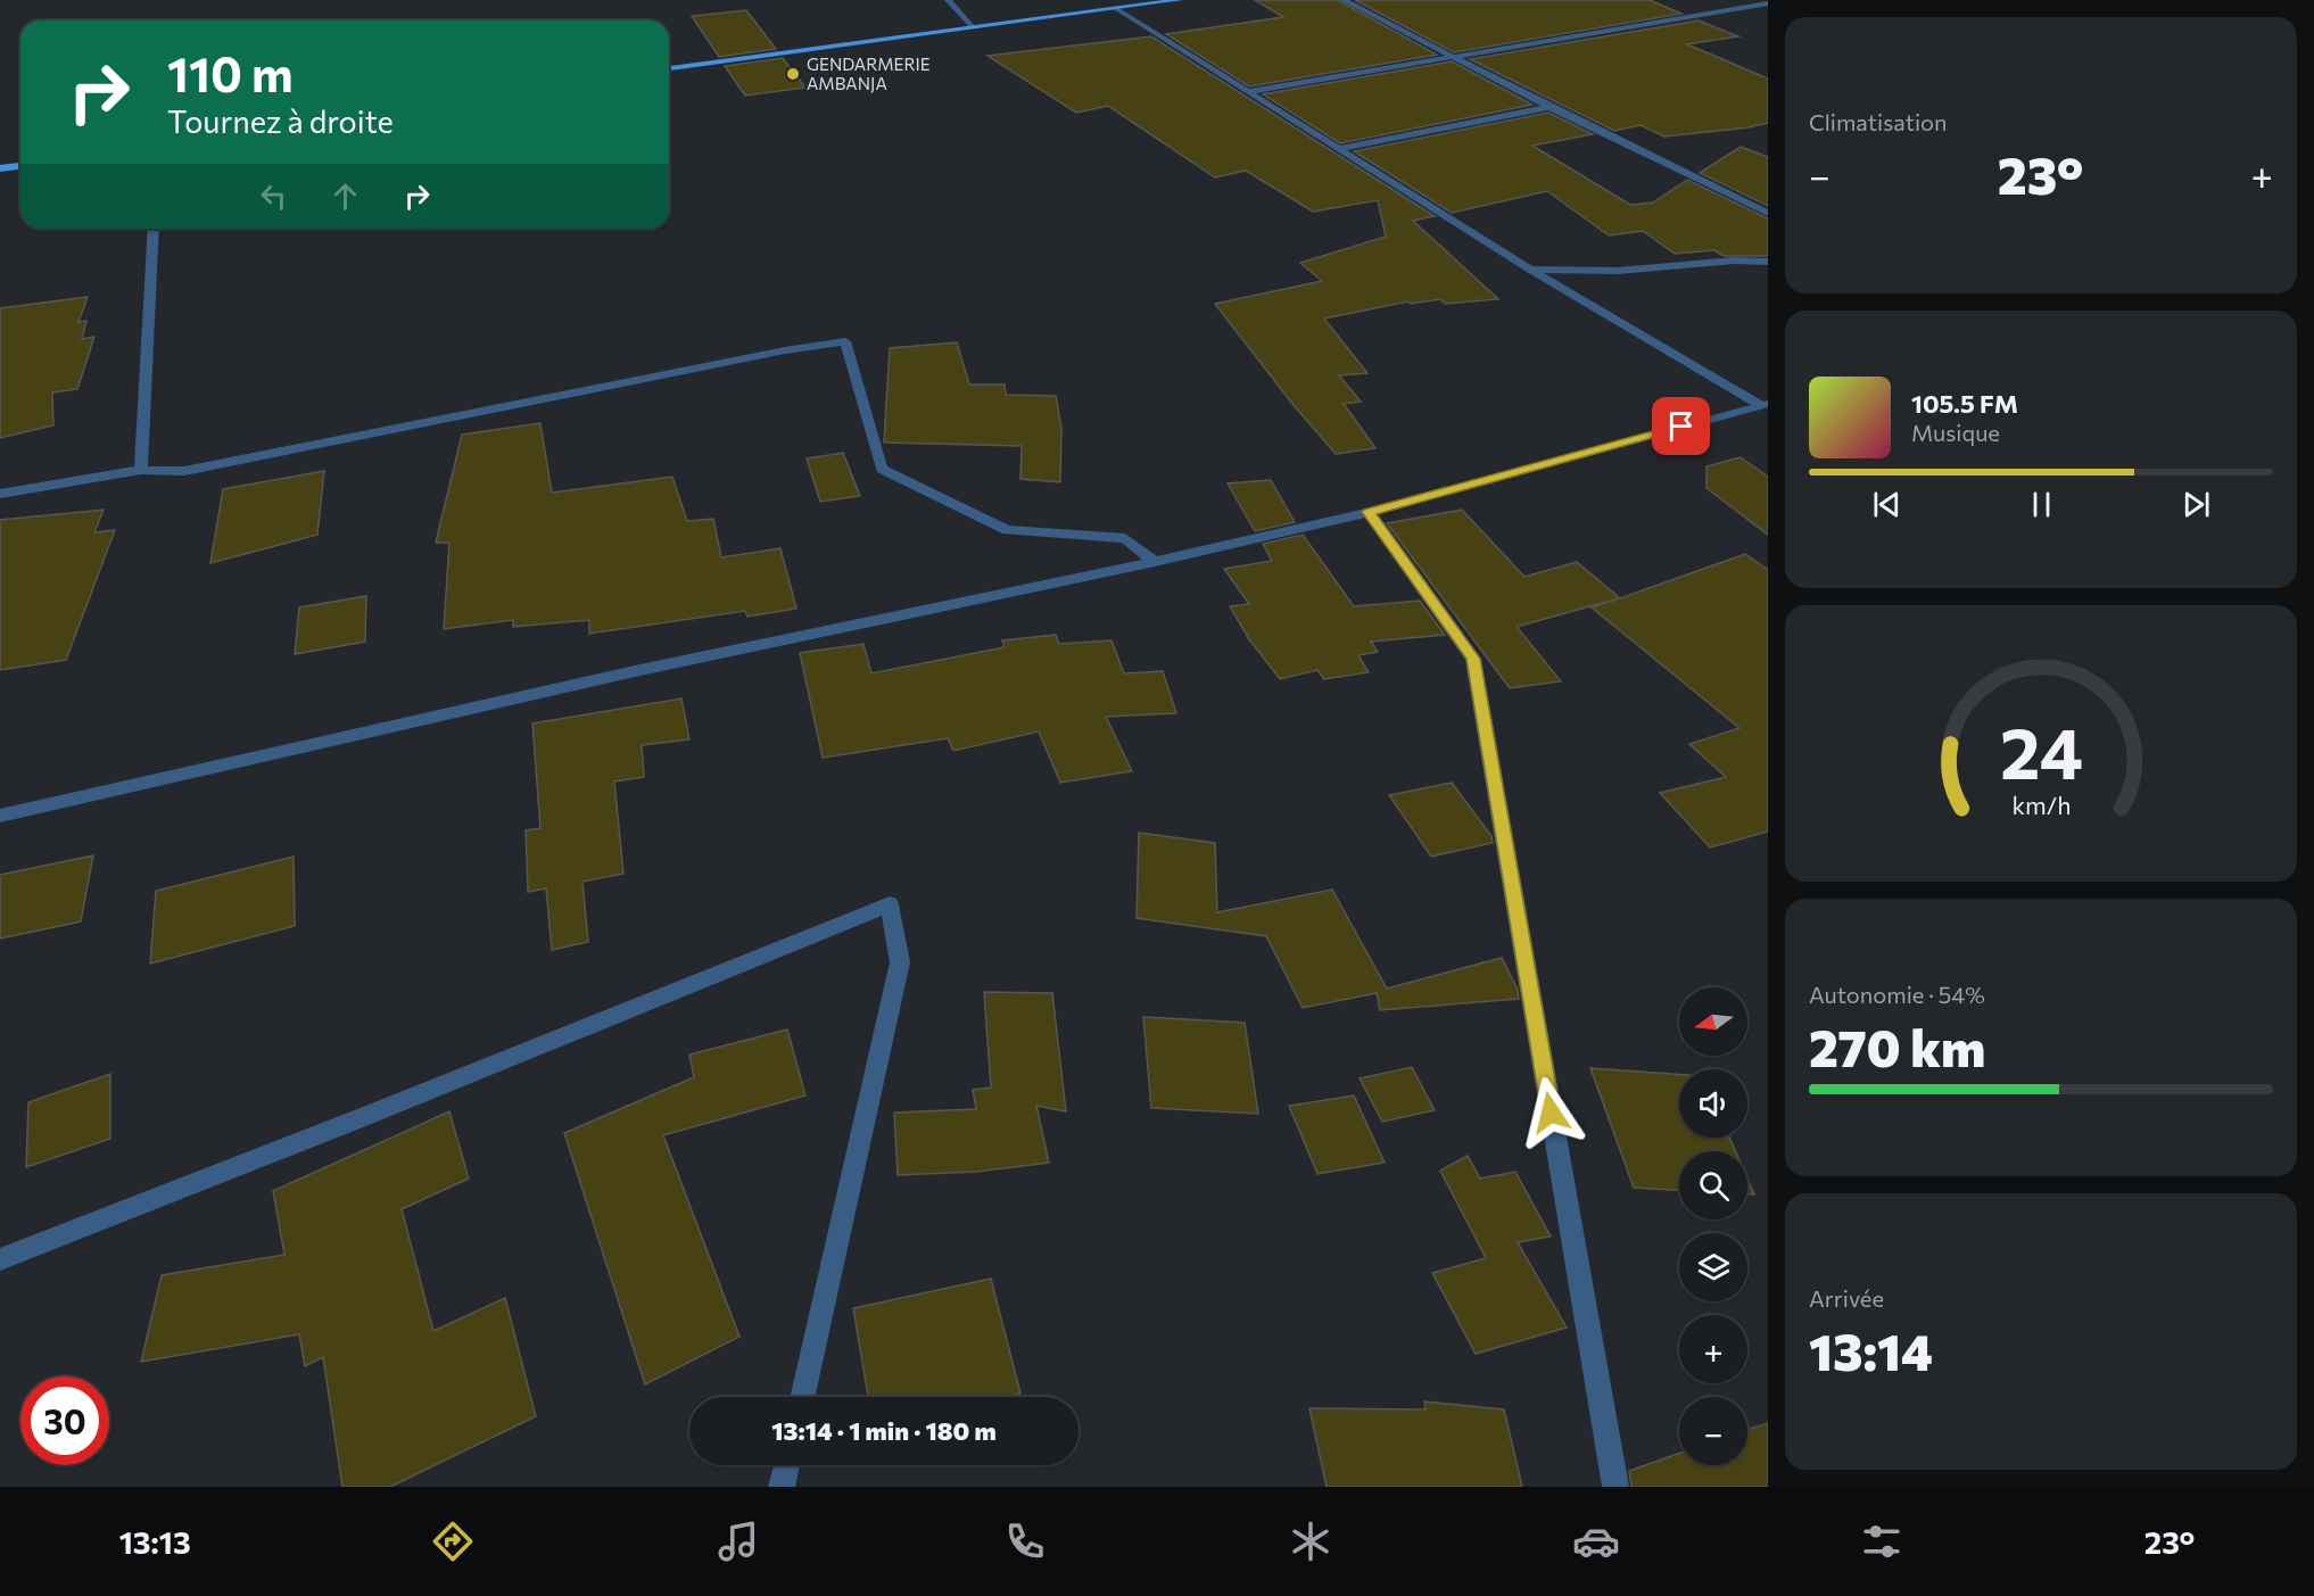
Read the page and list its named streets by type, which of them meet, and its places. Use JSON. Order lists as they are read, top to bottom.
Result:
{
  "places": ["GENDARMERIE AMBANJA"],
  "north": "left",
  "page": {
    "tile": [
      "Climatisation",
      ["Autonomie · 54%", "270 km"],
      ["Arrivée", "13:14"]
    ],
    "turn": ["110 m", "Tournez à droite"],
    "heat": ["−", "23°", "+"],
    "song": ["105.5 FM", "Musique"],
    "map_buttons": ["+", "−"],
    "limit": "30",
    "trip": "13:14 · 1 min · 180 m",
    "tabs": ["13:13", "23°"],
    "gauge": ["24", "km/h"]
  }
}
